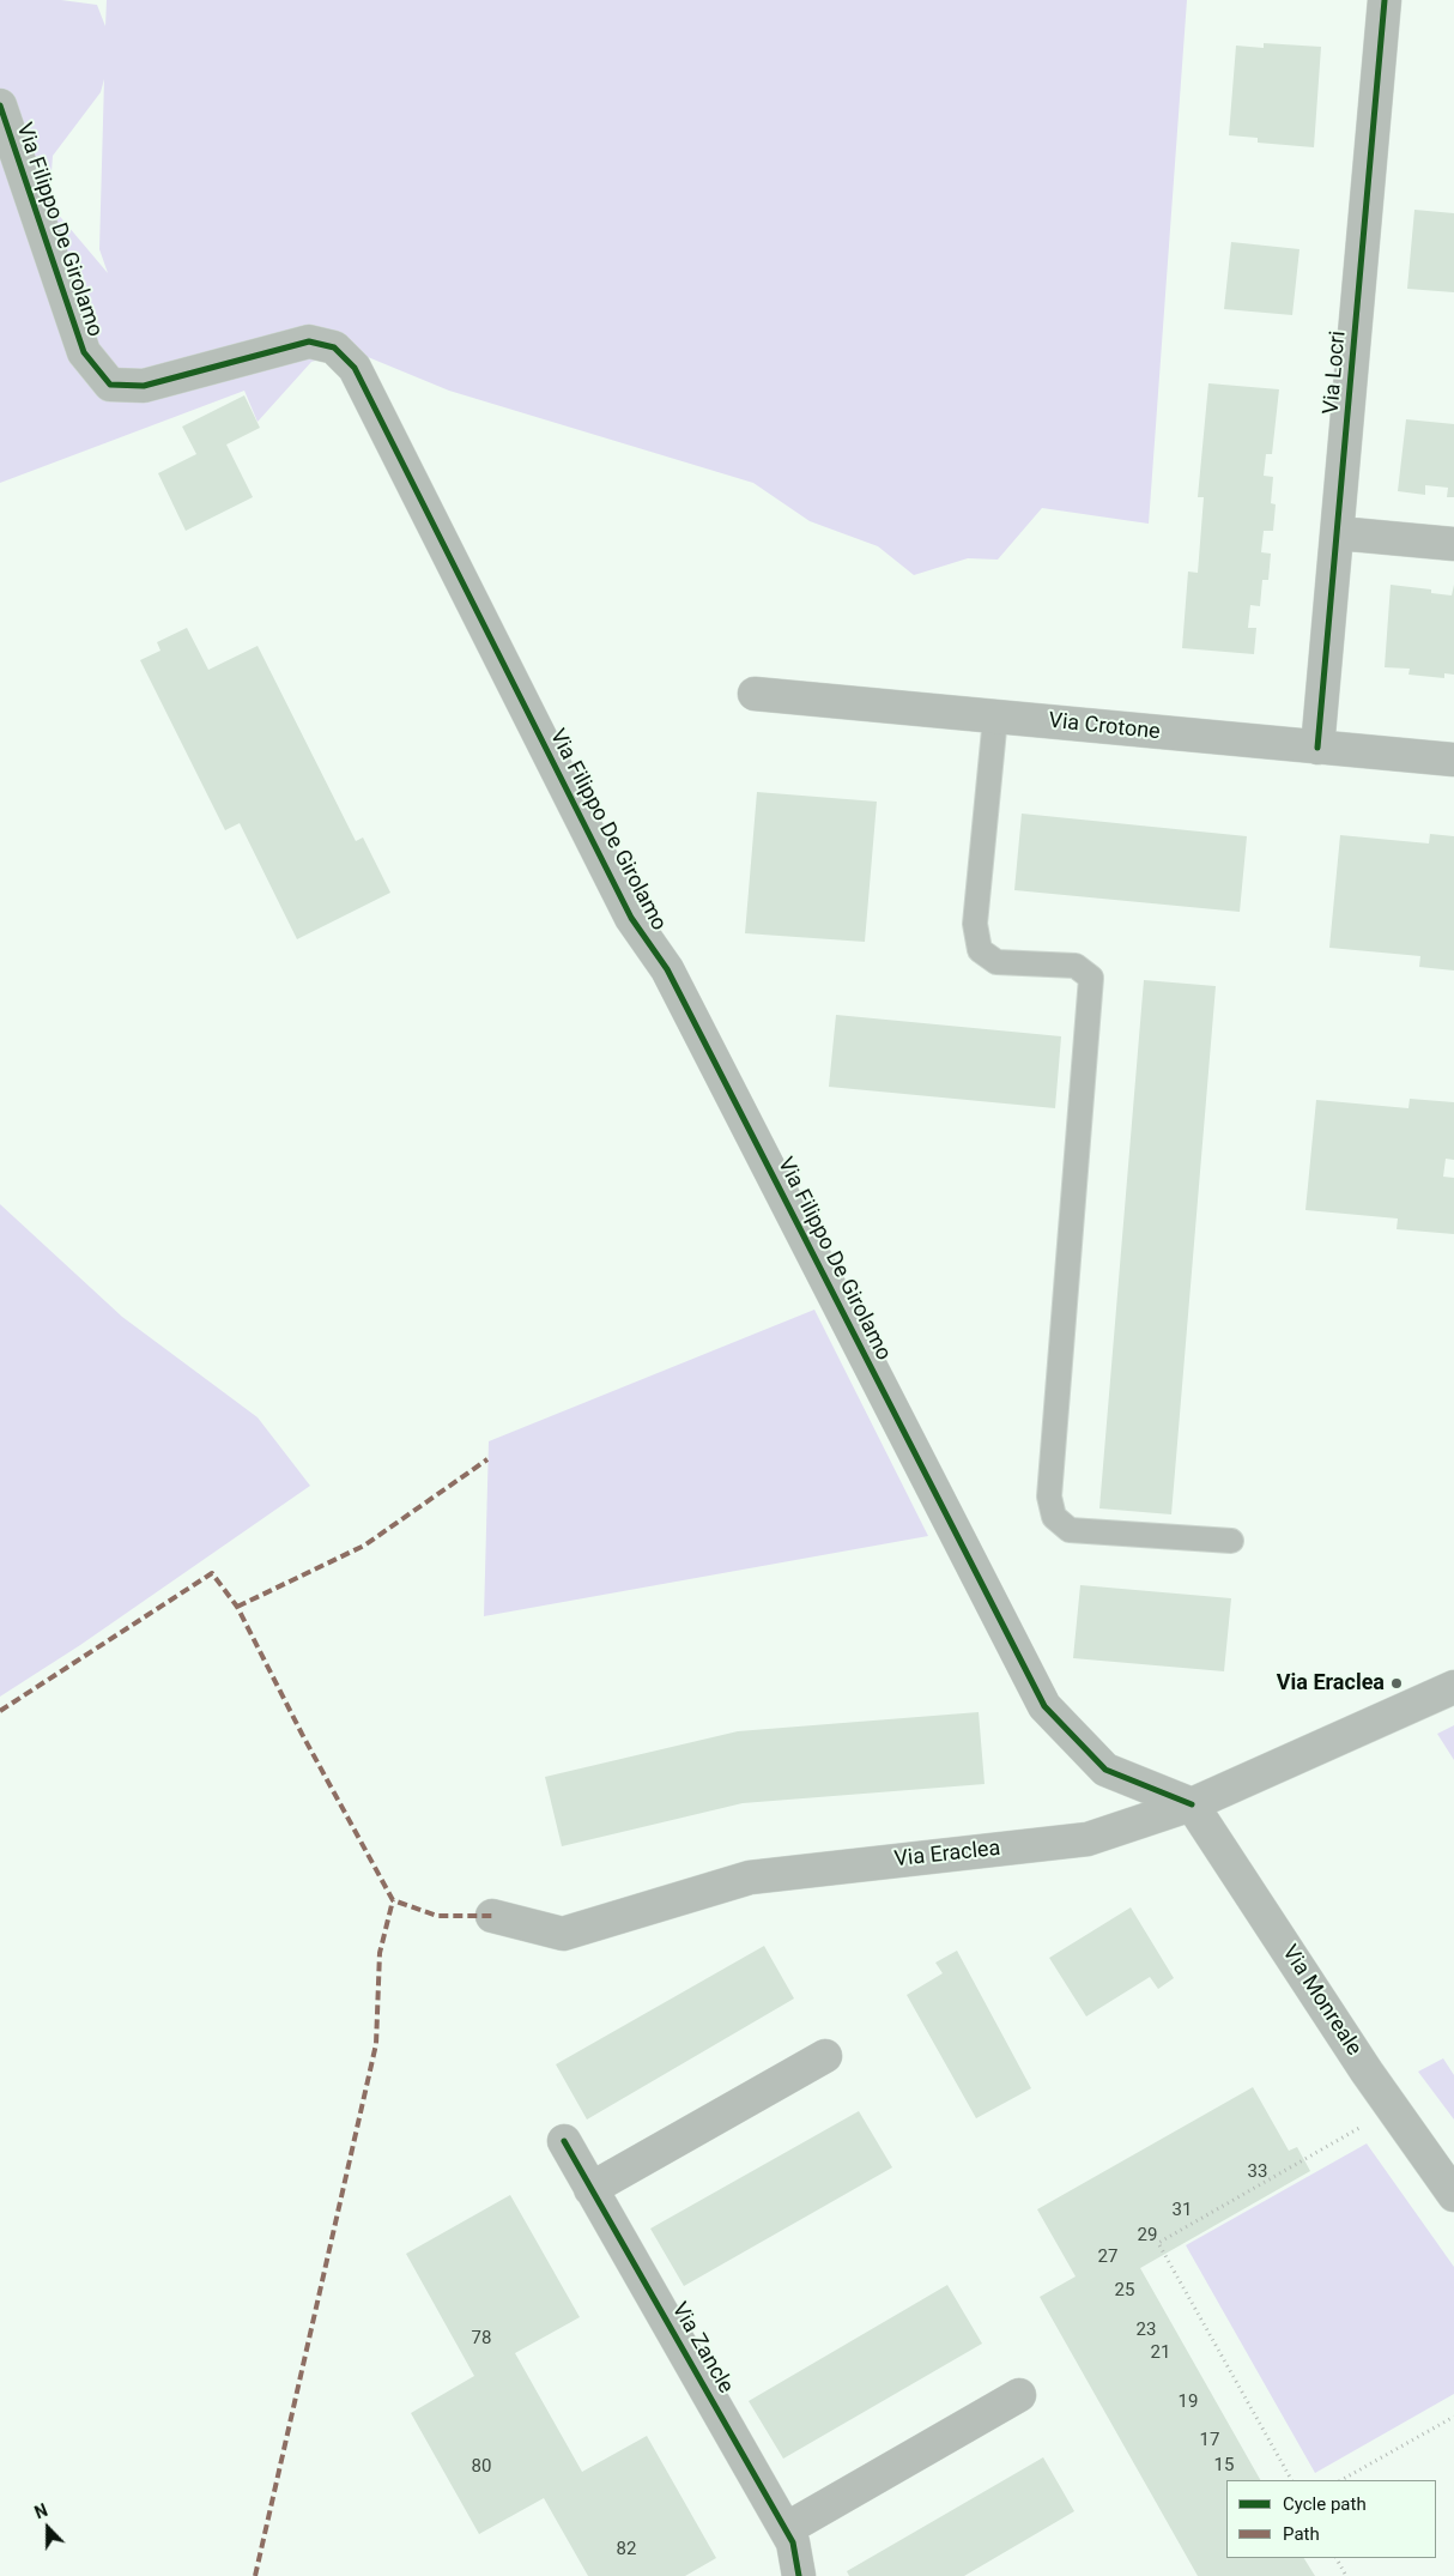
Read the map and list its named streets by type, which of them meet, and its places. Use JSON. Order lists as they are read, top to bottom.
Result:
{
  "streets": {
    "street": [
      "Via Filippo De Girolamo",
      "Via Locri",
      "Via Crotone",
      "Via Eraclea",
      "Via Monreale",
      "Via Zancle"
    ]
  },
  "crossings": [
    ["Via Filippo De Girolamo", "Via Eraclea"],
    ["Via Filippo De Girolamo", "Via Monreale"],
    ["Via Locri", "Via Crotone"],
    ["Via Eraclea", "Via Monreale"]
  ],
  "places": ["Via Eraclea"],
  "house_numbers": [
    "33",
    "31",
    "29",
    "27",
    "25",
    "23",
    "78",
    "21",
    "19",
    "17",
    "15",
    "80",
    "82"
  ],
  "legend": ["Cycle path", "Path"],
  "north": "top"
}
